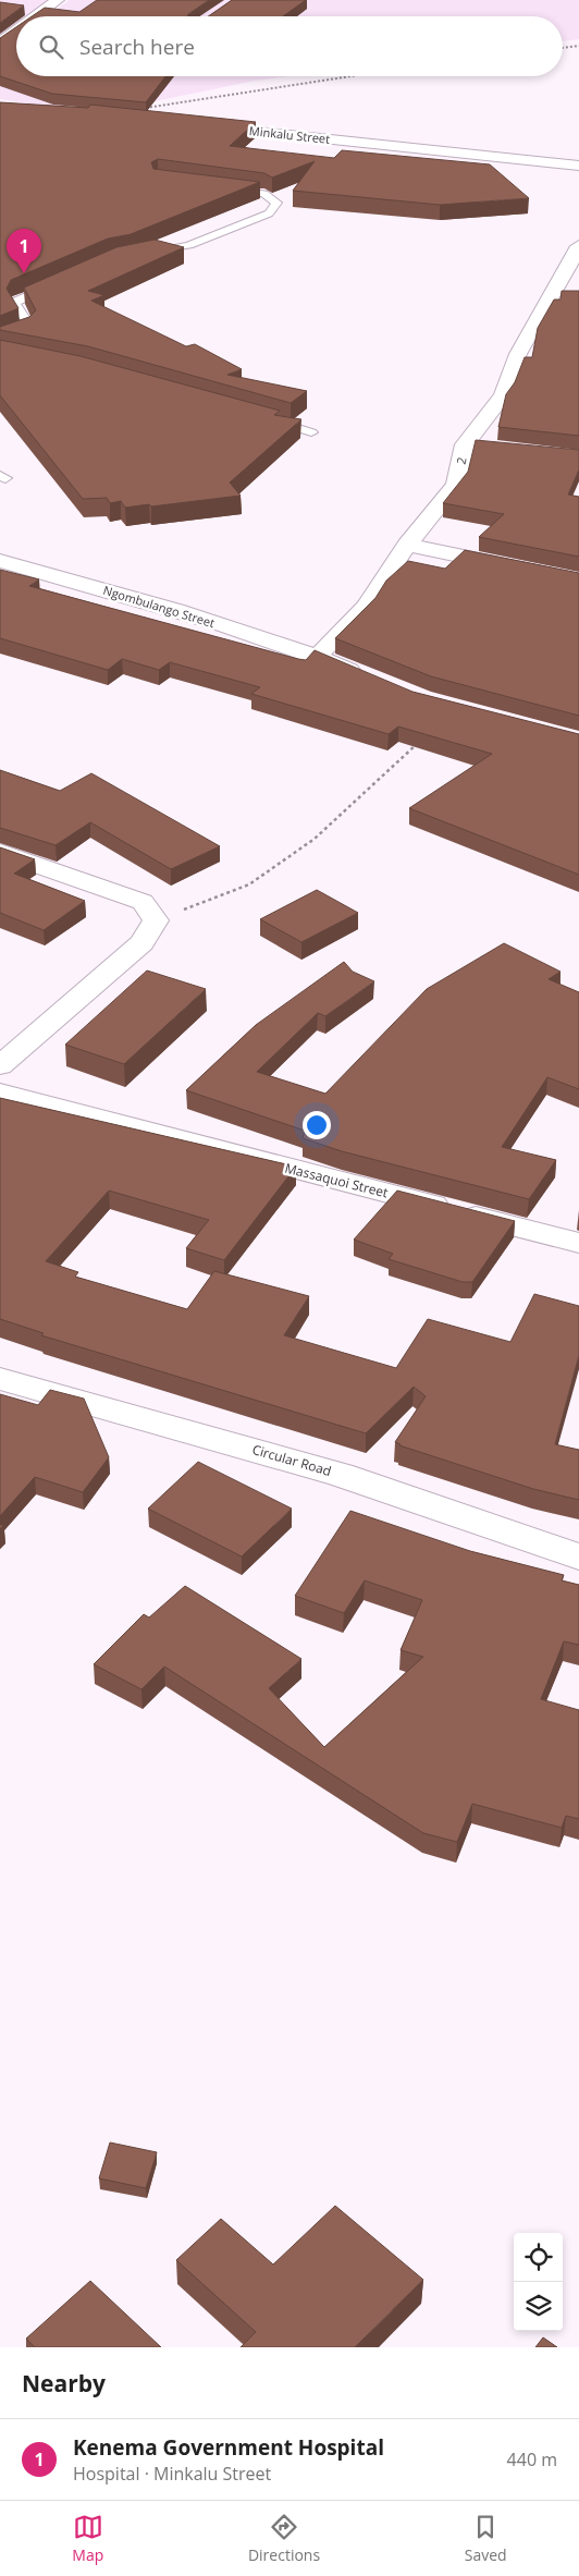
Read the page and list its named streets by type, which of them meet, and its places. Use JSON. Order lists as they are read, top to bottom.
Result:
{
  "streets": {
    "street": [
      "Minkalu Street",
      "2",
      "Ngombulango Street",
      "Massaquoi Street",
      "Circular Road"
    ]
  },
  "crossings": [
    ["2", "Ngombulango Street"]
  ],
  "page": {
    "search": "Search here",
    "pins": "1",
    "heading": "Nearby",
    "list": [
      {
        "mark": "1",
        "name": "Kenema Government Hospital",
        "note": "Hospital · Minkalu Street",
        "value": "440 m"
      }
    ],
    "nav": ["Map", "Directions", "Saved"]
  }
}
